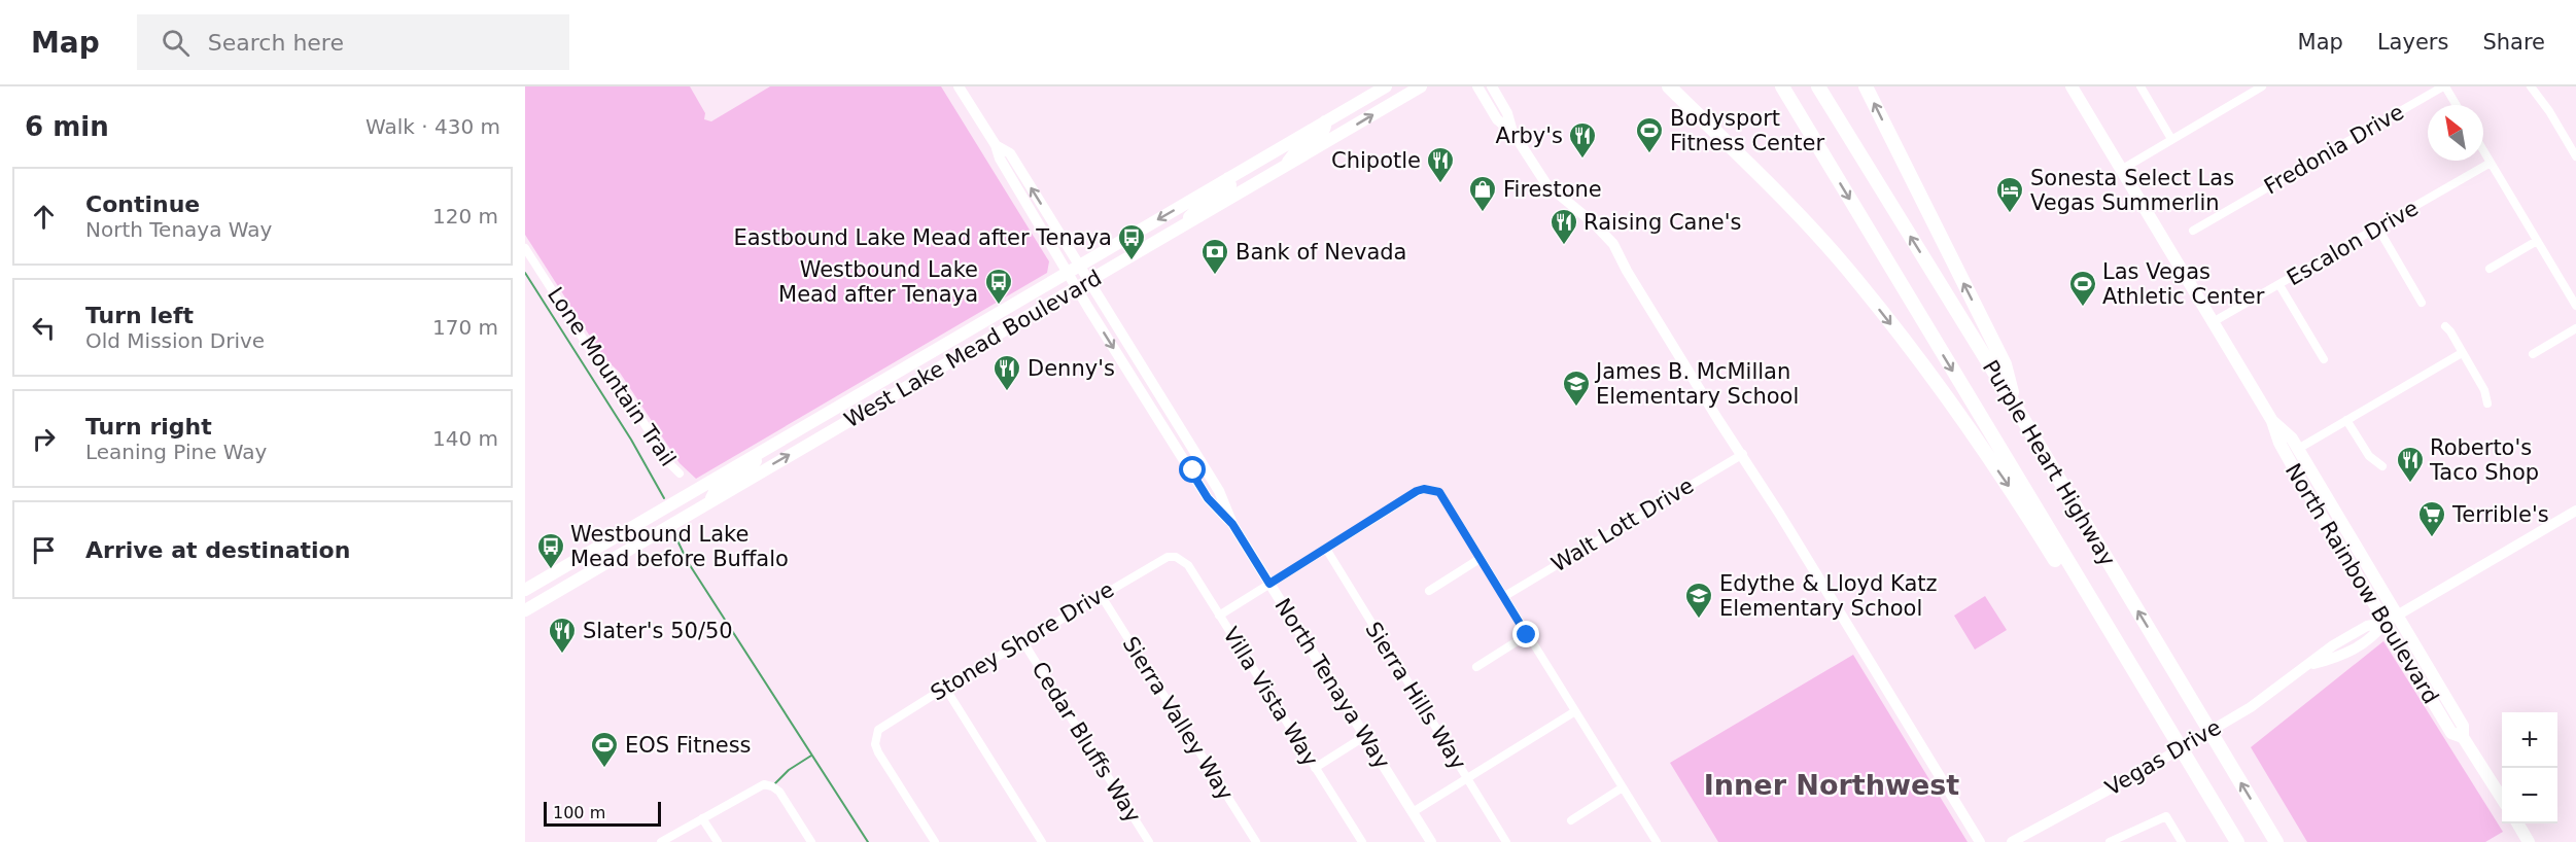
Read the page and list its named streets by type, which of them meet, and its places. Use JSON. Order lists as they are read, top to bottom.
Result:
{
  "streets": {
    "highway": ["Purple Heart Highway"],
    "main road": [
      "West Lake Mead Boulevard",
      "North Rainbow Boulevard",
      "North Tenaya Way",
      "Vegas Drive"
    ],
    "street": [
      "Fredonia Drive",
      "Escalon Drive",
      "Lone Mountain Trail",
      "Walt Lott Drive",
      "Stoney Shore Drive",
      "Sierra Hills Way",
      "Villa Vista Way",
      "Sierra Valley Way",
      "Cedar Bluffs Way"
    ]
  },
  "crossings": [
    ["Escalon Drive", "North Rainbow Boulevard"],
    ["West Lake Mead Boulevard", "North Tenaya Way"],
    ["North Rainbow Boulevard", "Vegas Drive"],
    ["Stoney Shore Drive", "Villa Vista Way"],
    ["Stoney Shore Drive", "Sierra Valley Way"],
    ["Stoney Shore Drive", "Cedar Bluffs Way"]
  ],
  "districts": ["Inner Northwest"],
  "places": {
    "sports": ["Bodysport Fitness Center", "Las Vegas Athletic Center", "EOS Fitness"],
    "restaurant": [
      "Arby's",
      "Chipotle",
      "Raising Cane's",
      "Denny's",
      "Roberto's Taco Shop",
      "Slater's 50/50"
    ],
    "shop": ["Firestone"],
    "hotel": ["Sonesta Select Las Vegas Summerlin"],
    "bus stop": ["Eastbound Lake Mead after Tenaya", "Westbound Lake Mead after Tenaya", "Westbound Lake Mead before Buffalo"],
    "bank": ["Bank of Nevada"],
    "school or university": ["James B. McMillan Elementary School", "Edythe & Lloyd Katz Elementary School"],
    "supermarket": ["Terrible's"]
  },
  "scale_bar": "100 m",
  "north": "top left",
  "page": {
    "header": "Map",
    "search": "Search here",
    "nav": ["Map", "Layers", "Share"],
    "heading": ["6 min", "Walk · 430 m"],
    "list": [
      ["Continue", "North Tenaya Way", "120 m"],
      ["Turn left", "Old Mission Drive", "170 m"],
      ["Turn right", "Leaning Pine Way", "140 m"],
      "Arrive at destination"
    ],
    "map_buttons": ["+", "−"],
    "scale": "100 m"
  }
}
